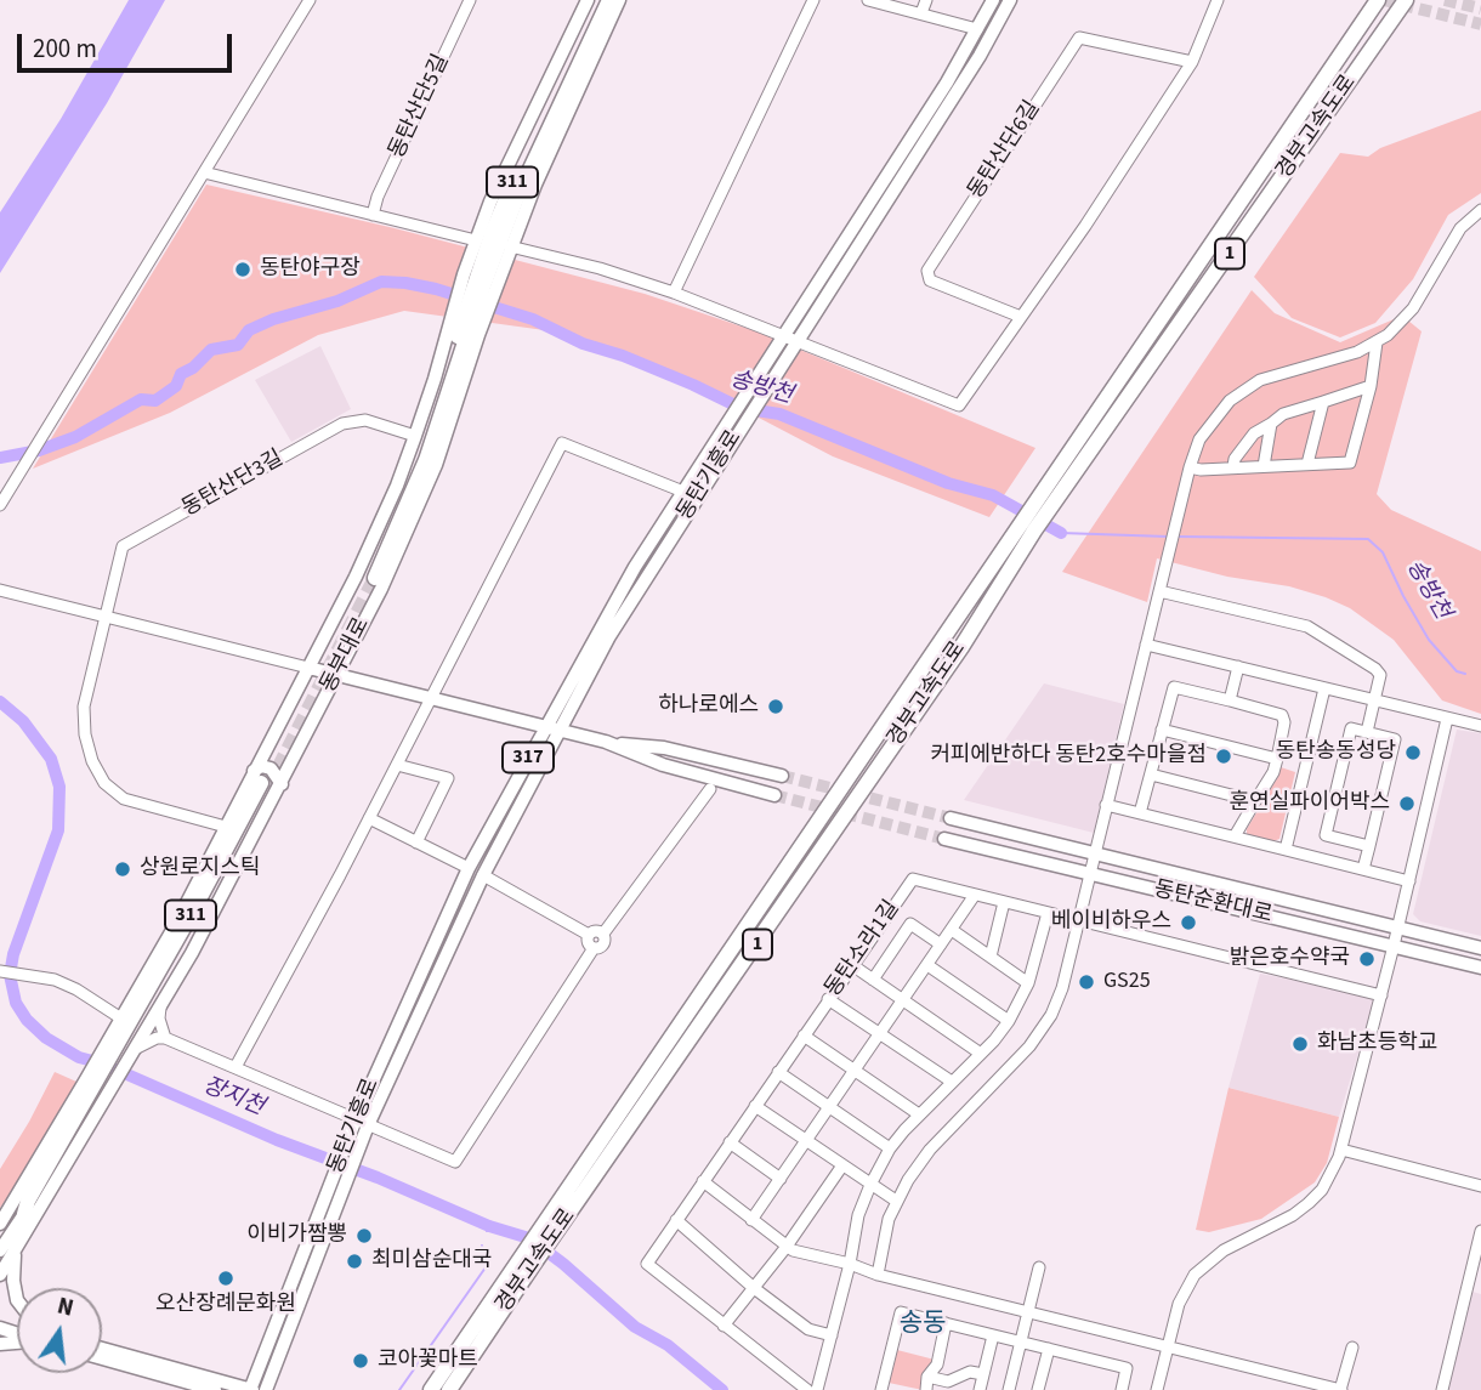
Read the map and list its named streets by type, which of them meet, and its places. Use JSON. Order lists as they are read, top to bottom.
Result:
{
  "streets": {
    "highway": [
      "경부고속도로",
      "311",
      "1",
      "동부대로"
    ],
    "main road": ["동탄기흥로", "317", "동탄순환대로"],
    "street": [
      "동탄산단5길",
      "동탄산단6길",
      "동탄산단3길",
      "동탄소라1길"
    ]
  },
  "crossings": [
    ["동탄산단3길", "동부대로"]
  ],
  "districts": ["송동"],
  "water": ["송방천", "장지천"],
  "places": [
    "동탄야구장",
    "하나로에스",
    "동탄송동성당",
    "커피에반하다 동탄2호수마을점",
    "훈연실파이어박스",
    "상원로지스틱",
    "베이비하우스",
    "밝은호수약국",
    "GS25",
    "화남초등학교",
    "이비가짬뽕",
    "최미삼순대국",
    "오산장례문화원",
    "코아꽃마트"
  ],
  "scale_bar": "200 m",
  "north": "top"
}
